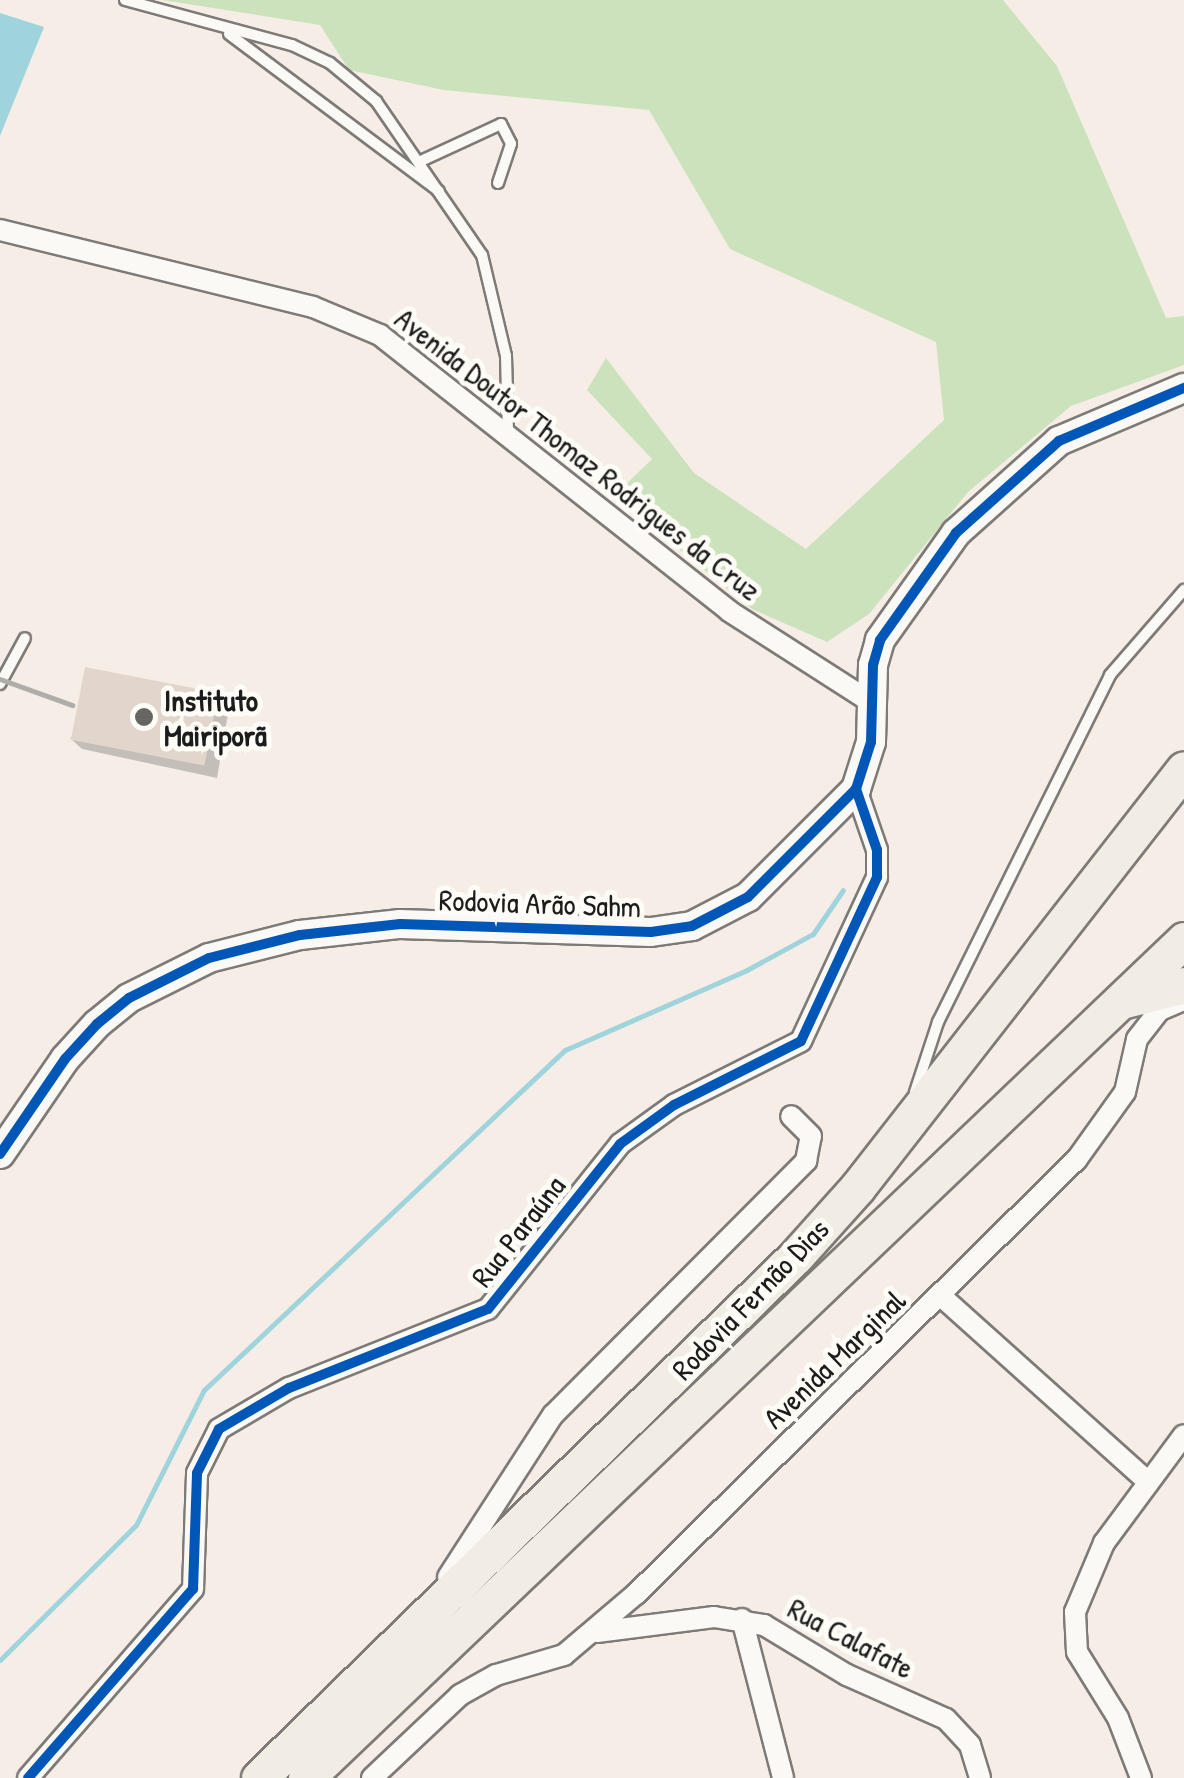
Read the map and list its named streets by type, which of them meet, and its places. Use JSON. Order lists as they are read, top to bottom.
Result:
{
  "streets": {
    "highway": ["Rodovia Fernão Dias"],
    "street": [
      "Avenida Doutor Thomaz Rodrigues da Cruz",
      "Rodovia Arão Sahm",
      "Rua Paraúna",
      "Avenida Marginal",
      "Rua Calafate"
    ]
  },
  "crossings": [
    ["Avenida Doutor Thomaz Rodrigues da Cruz", "Rodovia Arão Sahm"],
    ["Rodovia Arão Sahm", "Rua Paraúna"],
    ["Avenida Marginal", "Rua Calafate"]
  ],
  "places": ["Instituto Mairiporã"]
}
